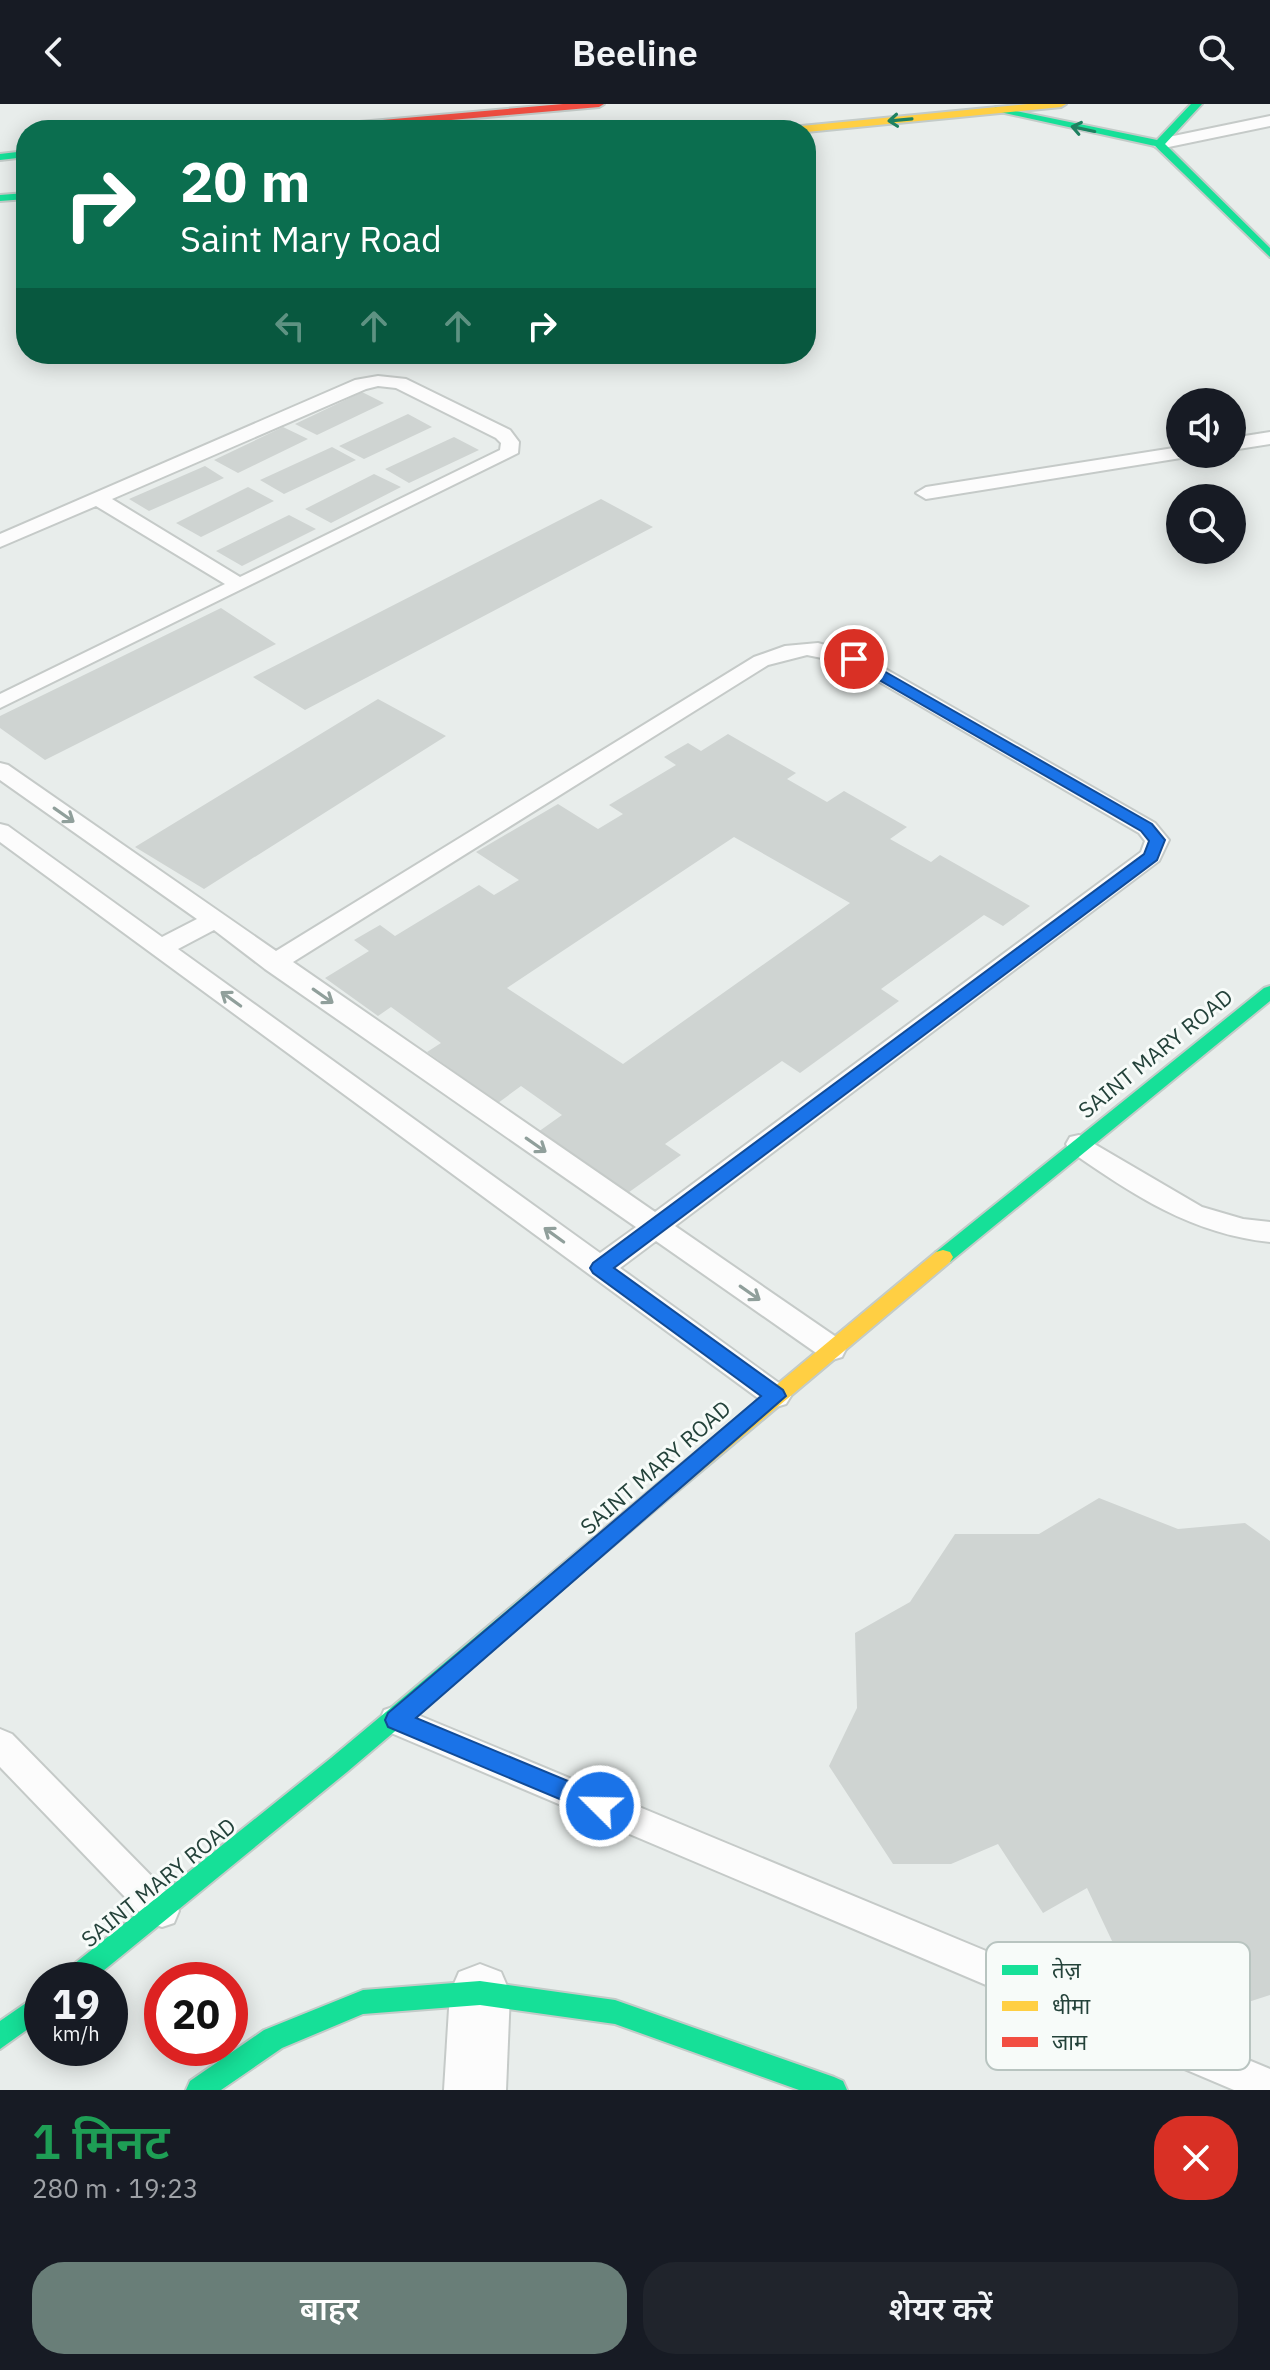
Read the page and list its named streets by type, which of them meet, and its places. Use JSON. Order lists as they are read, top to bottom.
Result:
{
  "streets": {
    "street": ["SAINT MARY ROAD"]
  },
  "legend": ["तेज़", "धीमा", "जाम"],
  "page": {
    "header": "Beeline",
    "turn": ["20 m", "Saint Mary Road"],
    "speed": "19 km/h",
    "limit": "20",
    "heading": ["1 मिनट", "280 m · 19:23"],
    "buttons": ["बाहर", "शेयर करें"]
  }
}
